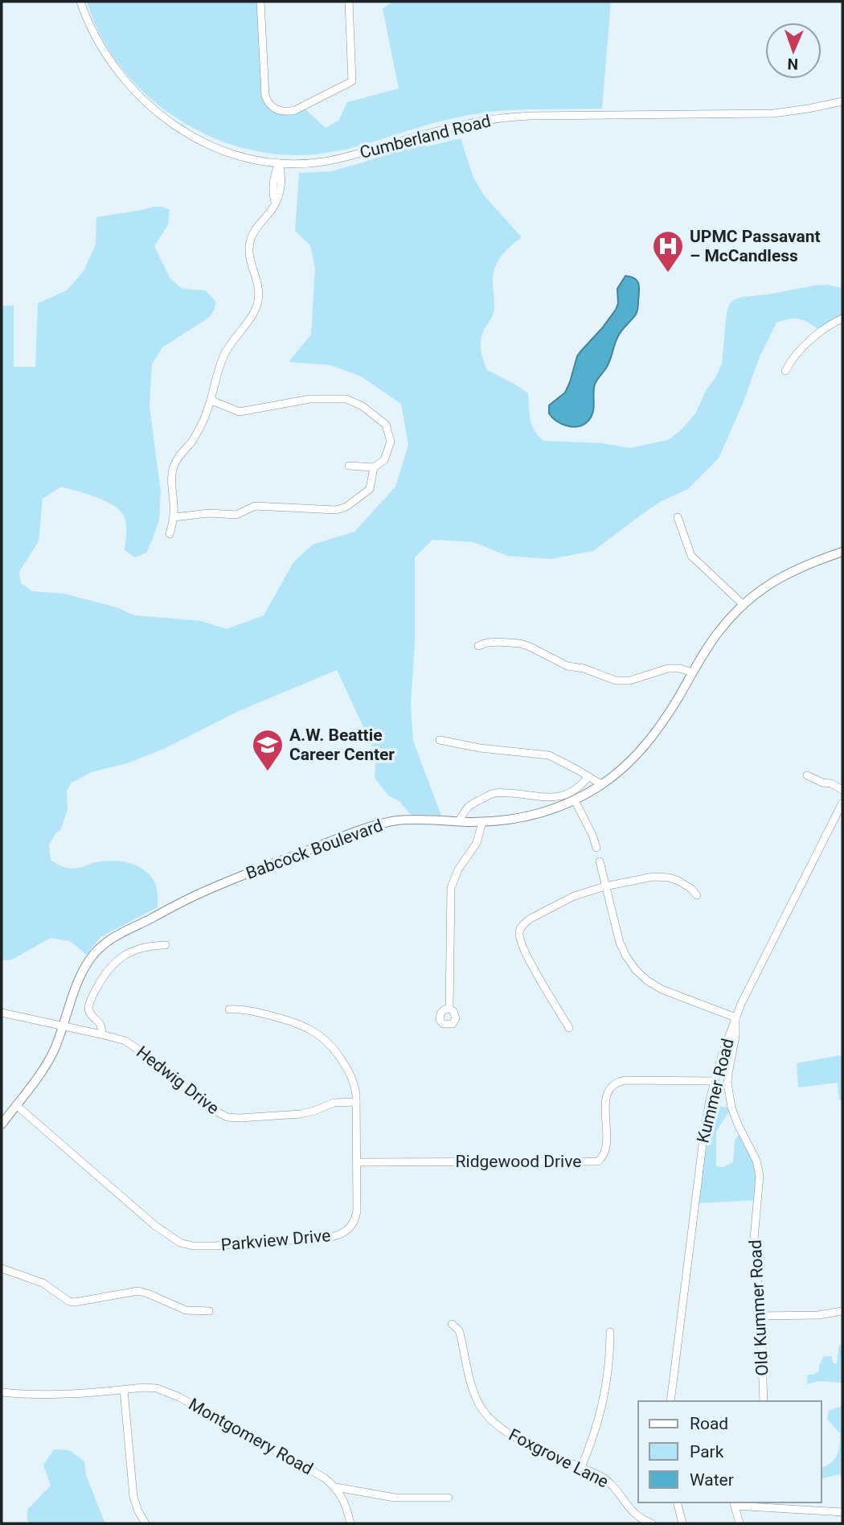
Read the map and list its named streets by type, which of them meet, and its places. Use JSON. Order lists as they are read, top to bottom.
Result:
{
  "streets": {
    "main road": ["Babcock Boulevard"],
    "street": [
      "Cumberland Road",
      "Hedwig Drive",
      "Kummer Road",
      "Ridgewood Drive",
      "Parkview Drive",
      "Old Kummer Road",
      "Montgomery Road",
      "Foxgrove Lane"
    ]
  },
  "crossings": [
    ["Babcock Boulevard", "Hedwig Drive"],
    ["Babcock Boulevard", "Parkview Drive"],
    ["Hedwig Drive", "Parkview Drive"],
    ["Kummer Road", "Ridgewood Drive"],
    ["Kummer Road", "Old Kummer Road"],
    ["Ridgewood Drive", "Parkview Drive"]
  ],
  "places": {
    "hospital": ["UPMC Passavant – McCandless"],
    "school or university": ["A.W. Beattie Career Center"]
  },
  "legend": ["Road", "Park", "Water"],
  "north": "bottom"
}
